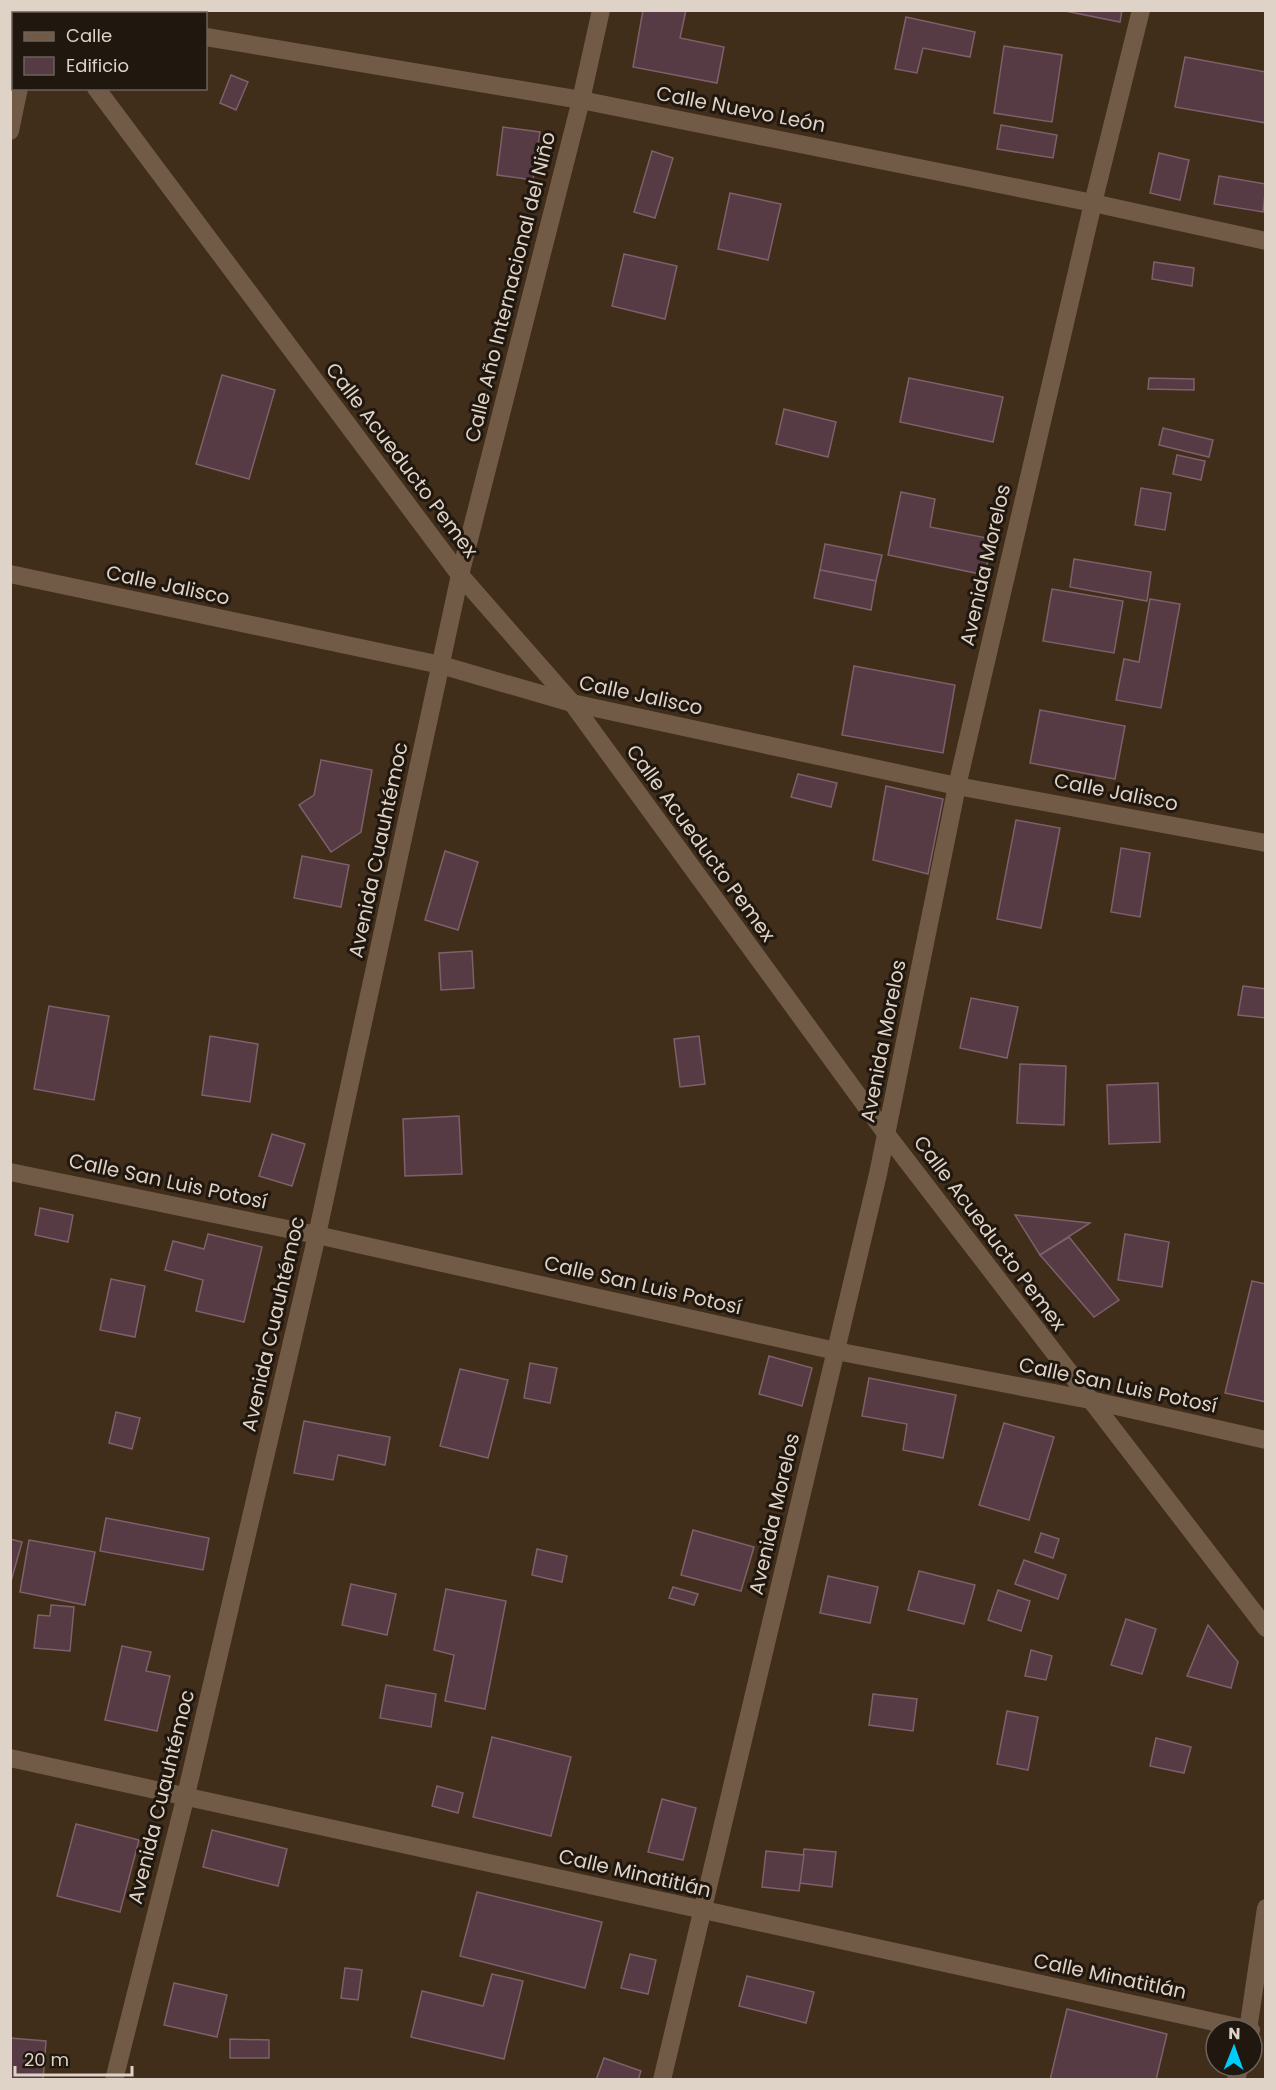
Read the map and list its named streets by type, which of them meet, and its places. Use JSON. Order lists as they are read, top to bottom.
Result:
{
  "streets": {
    "street": [
      "Calle Nuevo León",
      "Calle Año Internacional del Niño",
      "Calle Acueducto Pemex",
      "Avenida Morelos",
      "Calle Jalisco",
      "Avenida Cuauhtémoc",
      "Calle San Luis Potosí",
      "Calle Minatitlán"
    ]
  },
  "crossings": [
    ["Calle Nuevo León", "Calle Año Internacional del Niño"],
    ["Calle Nuevo León", "Avenida Morelos"],
    ["Calle Año Internacional del Niño", "Calle Acueducto Pemex"],
    ["Calle Año Internacional del Niño", "Avenida Cuauhtémoc"],
    ["Calle Acueducto Pemex", "Avenida Morelos"],
    ["Calle Acueducto Pemex", "Calle Jalisco"],
    ["Calle Acueducto Pemex", "Avenida Cuauhtémoc"],
    ["Calle Acueducto Pemex", "Calle San Luis Potosí"],
    ["Avenida Morelos", "Calle Jalisco"],
    ["Avenida Morelos", "Calle San Luis Potosí"],
    ["Avenida Morelos", "Calle Minatitlán"],
    ["Calle Jalisco", "Avenida Cuauhtémoc"],
    ["Avenida Cuauhtémoc", "Calle San Luis Potosí"],
    ["Avenida Cuauhtémoc", "Calle Minatitlán"]
  ],
  "legend": ["Calle", "Edificio"],
  "scale_bar": "20 m",
  "north": "top"
}
